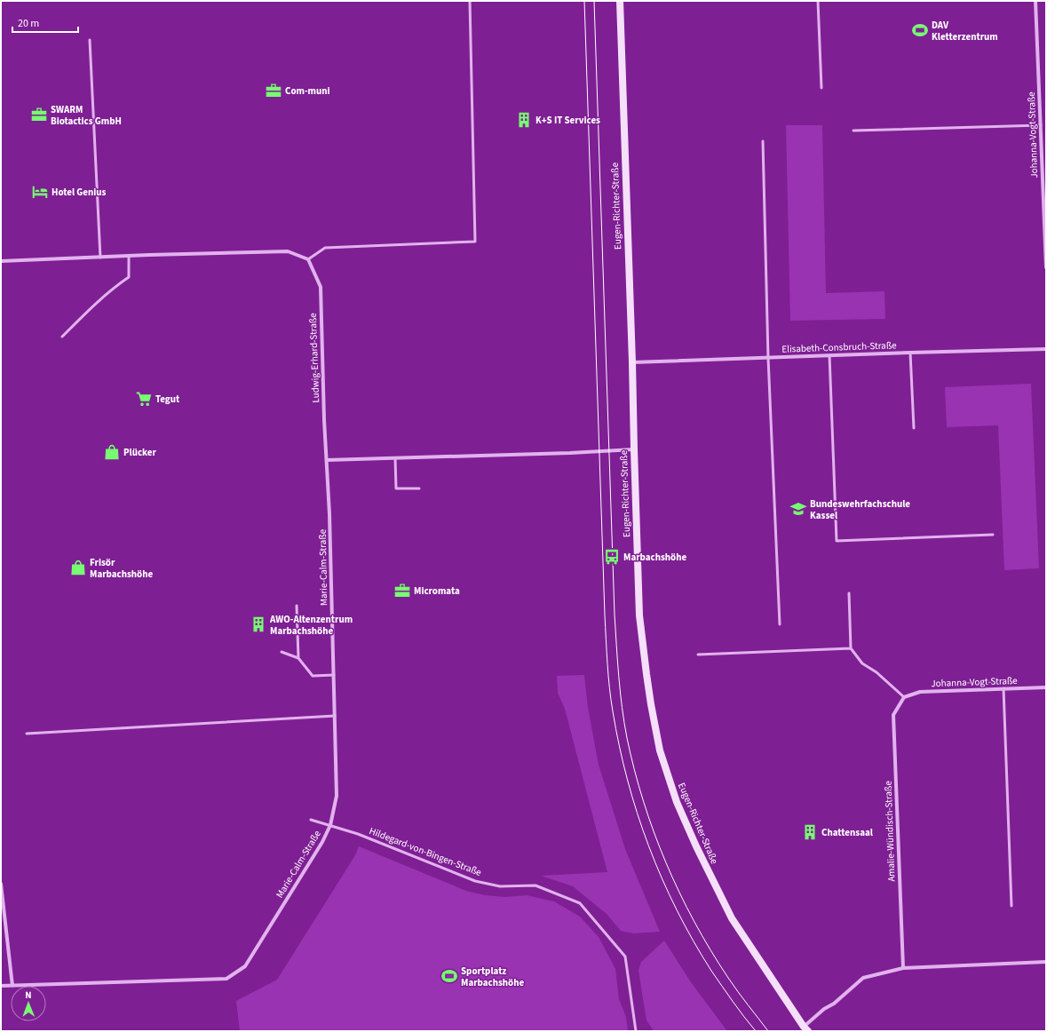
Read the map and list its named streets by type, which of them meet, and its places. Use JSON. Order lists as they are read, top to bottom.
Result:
{
  "streets": {
    "main road": ["Eugen-Richter-Straße"],
    "street": [
      "Johanna-Vogt-Straße",
      "Elisabeth-Consbruch-Straße",
      "Ludwig-Erhard-Straße",
      "Marie-Calm-Straße",
      "Amalie-Wündisch-Straße"
    ],
    "lane": ["Hildegard-von-Bingen-Straße"]
  },
  "crossings": [
    ["Johanna-Vogt-Straße", "Amalie-Wündisch-Straße"],
    ["Eugen-Richter-Straße", "Elisabeth-Consbruch-Straße"],
    ["Ludwig-Erhard-Straße", "Marie-Calm-Straße"],
    ["Marie-Calm-Straße", "Hildegard-von-Bingen-Straße"]
  ],
  "places": {
    "sports": ["DAV Kletterzentrum", "Sportplatz Marbachshöhe"],
    "office": ["Com-muni", "SWARM Biotactics GmbH", "Micromata"],
    "building": ["K+S IT Services", "AWO-Altenzentrum Marbachshöhe", "Chattensaal"],
    "hotel": ["Hotel Genius"],
    "supermarket": ["Tegut"],
    "shop": ["Plücker", "Frisör Marbachshöhe"],
    "school or university": ["Bundeswehrfachschule Kassel"],
    "bus stop": ["Marbachshöhe"]
  },
  "scale_bar": "20 m",
  "north": "top"
}
